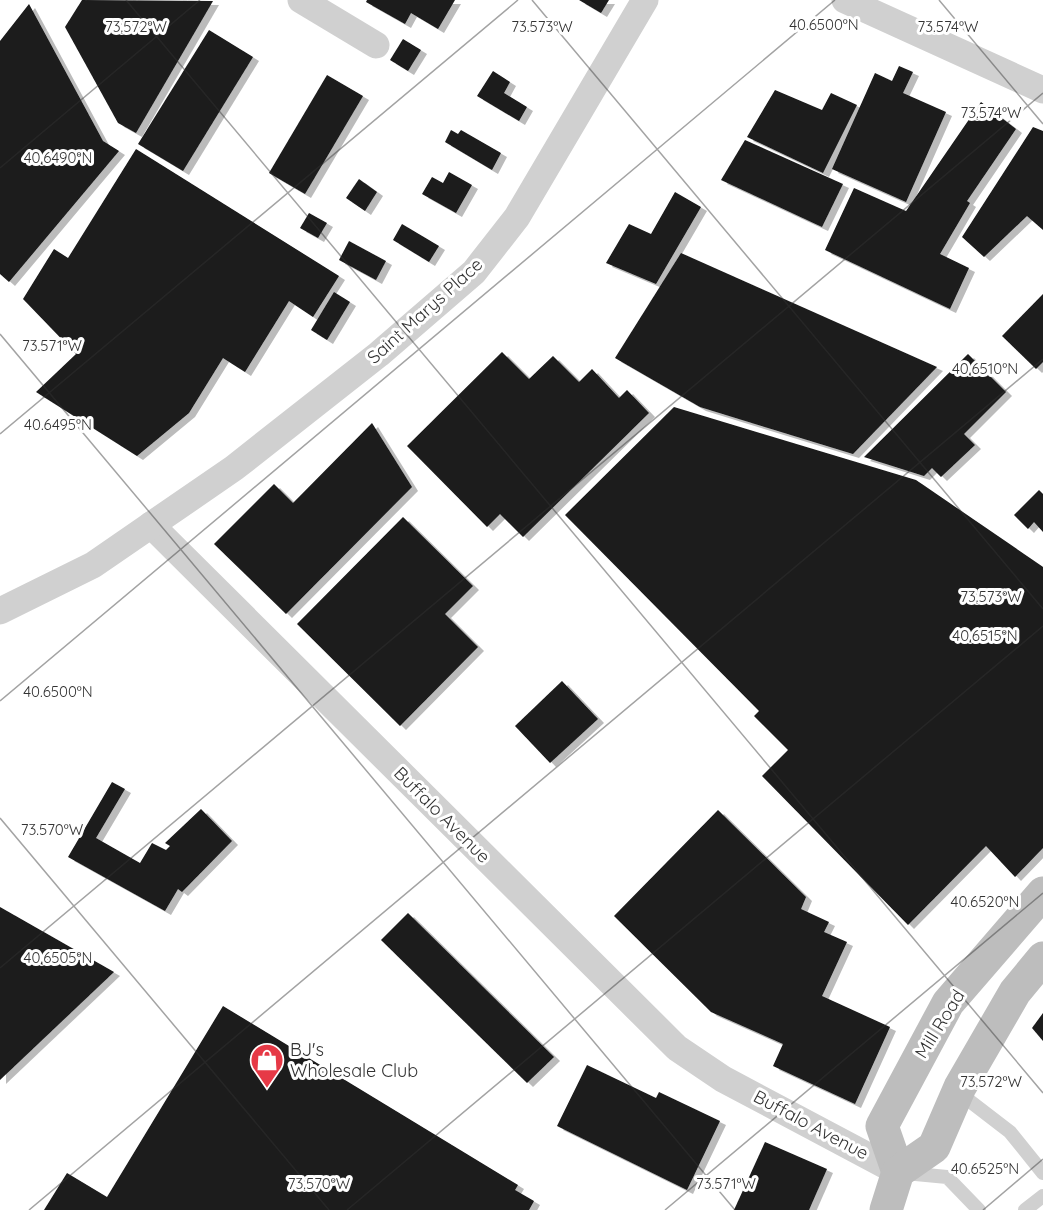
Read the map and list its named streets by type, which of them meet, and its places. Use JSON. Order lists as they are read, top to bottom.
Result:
{
  "streets": {
    "main road": ["Mill Road"],
    "street": ["Saint Marys Place", "Buffalo Avenue"]
  },
  "crossings": [
    ["Saint Marys Place", "Buffalo Avenue"],
    ["Buffalo Avenue", "Mill Road"]
  ],
  "places": {
    "shop": ["BJ's Wholesale Club"]
  },
  "coordinates": [
    "40.6500°N",
    "73.572°W",
    "73.573°W",
    "73.574°W",
    "40.6490°N",
    "73.571°W",
    "40.6510°N",
    "40.6495°N",
    "40.6515°N",
    "73.570°W",
    "40.6520°N",
    "40.6505°N",
    "40.6525°N"
  ]
}
